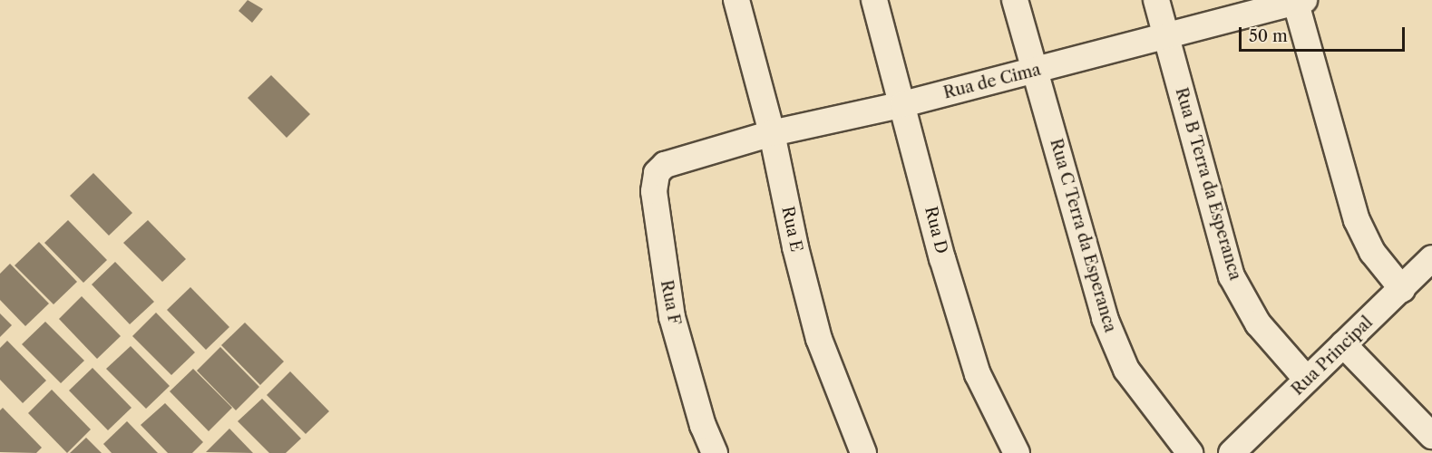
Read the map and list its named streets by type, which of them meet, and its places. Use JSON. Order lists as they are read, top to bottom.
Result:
{
  "streets": {
    "street": [
      "Rua de Cima",
      "Rua B Terra da Esperanca",
      "Rua E",
      "Rua D",
      "Rua C Terra da Esperanca",
      "Rua F",
      "Rua Principal"
    ]
  },
  "crossings": [
    ["Rua de Cima", "Rua B Terra da Esperanca"],
    ["Rua de Cima", "Rua E"],
    ["Rua de Cima", "Rua D"],
    ["Rua de Cima", "Rua C Terra da Esperanca"],
    ["Rua de Cima", "Rua F"],
    ["Rua B Terra da Esperanca", "Rua Principal"]
  ],
  "scale_bar": "50 m"
}
